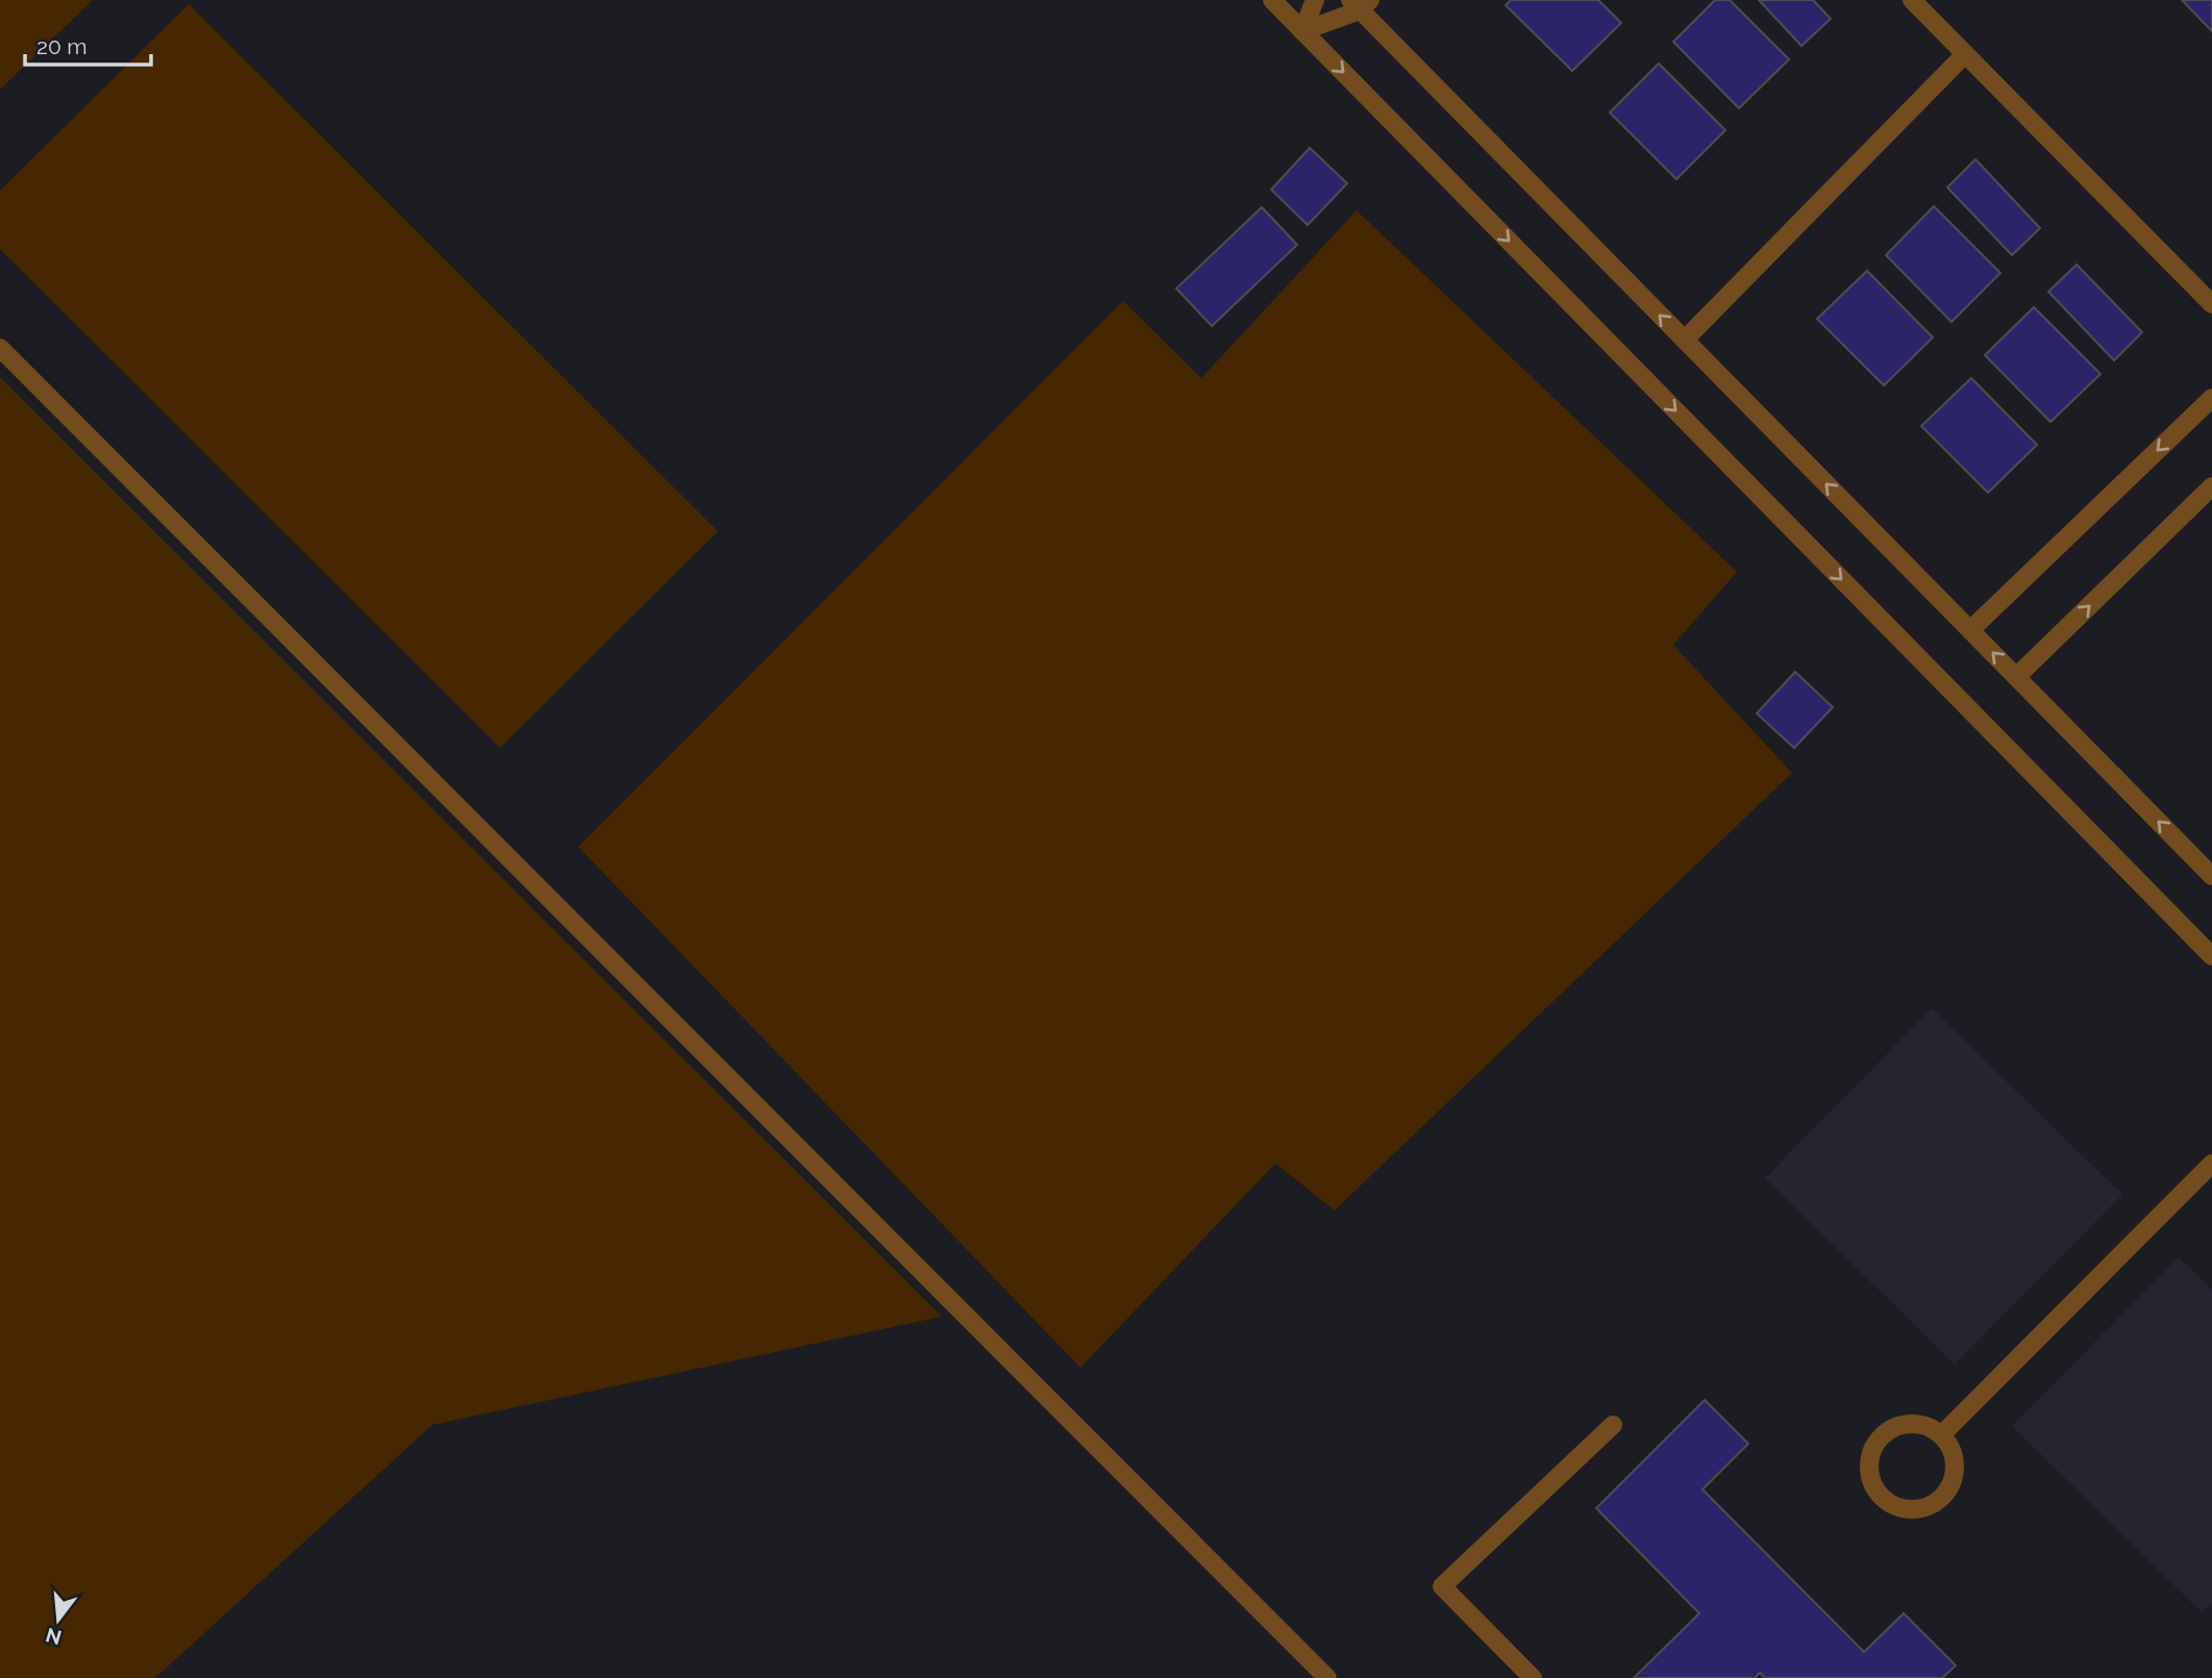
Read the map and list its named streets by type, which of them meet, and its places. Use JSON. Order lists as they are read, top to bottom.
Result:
{
  "scale_bar": "20 m",
  "north": "bottom"
}
